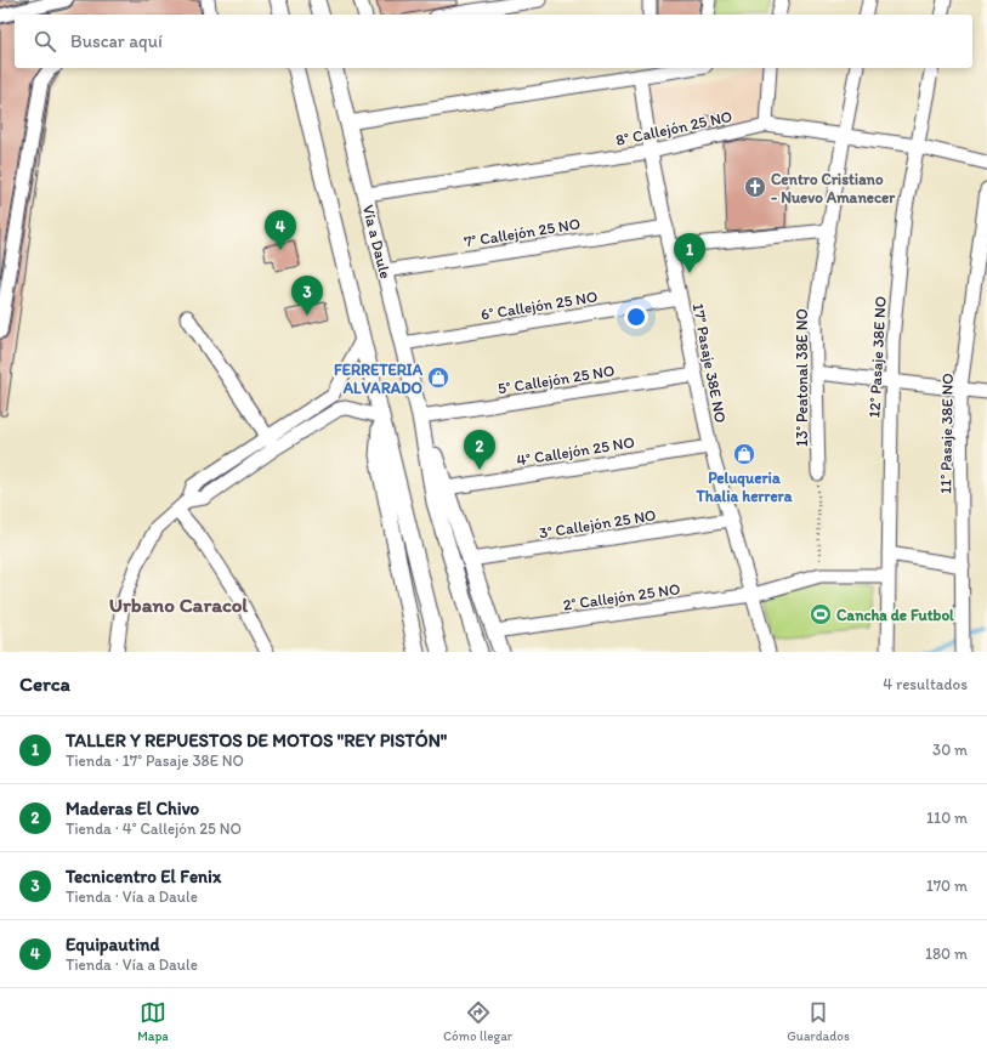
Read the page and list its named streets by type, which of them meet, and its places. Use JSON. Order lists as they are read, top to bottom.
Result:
{
  "streets": {
    "main road": ["Vía a Daule"],
    "street": [
      "8° Callejón 25 NO",
      "7° Callejón 25 NO",
      "6° Callejón 25 NO",
      "12° Pasaje 38E NO",
      "17° Pasaje 38E NO",
      "13° Peatonal 38E NO",
      "5° Callejón 25 NO",
      "11° Pasaje 38E NO",
      "4° Callejón 25 NO",
      "3° Callejón 25 NO",
      "2° Callejón 25 NO"
    ]
  },
  "crossings": [
    ["8° Callejón 25 NO", "Vía a Daule"],
    ["8° Callejón 25 NO", "12° Pasaje 38E NO"],
    ["8° Callejón 25 NO", "17° Pasaje 38E NO"],
    ["8° Callejón 25 NO", "13° Peatonal 38E NO"],
    ["7° Callejón 25 NO", "Vía a Daule"],
    ["7° Callejón 25 NO", "17° Pasaje 38E NO"],
    ["Vía a Daule", "6° Callejón 25 NO"],
    ["Vía a Daule", "5° Callejón 25 NO"],
    ["Vía a Daule", "4° Callejón 25 NO"],
    ["Vía a Daule", "3° Callejón 25 NO"],
    ["Vía a Daule", "2° Callejón 25 NO"],
    ["6° Callejón 25 NO", "17° Pasaje 38E NO"],
    ["12° Pasaje 38E NO", "2° Callejón 25 NO"],
    ["17° Pasaje 38E NO", "5° Callejón 25 NO"],
    ["17° Pasaje 38E NO", "4° Callejón 25 NO"],
    ["17° Pasaje 38E NO", "3° Callejón 25 NO"],
    ["17° Pasaje 38E NO", "2° Callejón 25 NO"]
  ],
  "districts": ["Urbano Caracol"],
  "places": {
    "church": ["Centro Cristiano - Nuevo Amanecer"],
    "shop": ["FERRETERIA ALVARADO", "Peluqueria Thalia herrera"],
    "sports": ["Cancha de Futbol"]
  },
  "page": {
    "search": "Buscar aquí",
    "pins": [
      "4",
      "1",
      "3",
      "2"
    ],
    "heading": ["Cerca", "4 resultados"],
    "list": [
      {
        "mark": "1",
        "name": "TALLER Y REPUESTOS DE MOTOS \"REY PISTÓN\"",
        "note": "Tienda · 17° Pasaje 38E NO",
        "value": "30 m"
      },
      {
        "mark": "2",
        "name": "Maderas El Chivo",
        "note": "Tienda · 4° Callejón 25 NO",
        "value": "110 m"
      },
      {
        "mark": "3",
        "name": "Tecnicentro El Fenix",
        "note": "Tienda · Vía a Daule",
        "value": "170 m"
      },
      {
        "mark": "4",
        "name": "Equipautind",
        "note": "Tienda · Vía a Daule",
        "value": "180 m"
      }
    ],
    "nav": ["Mapa", "Cómo llegar", "Guardados"]
  }
}
